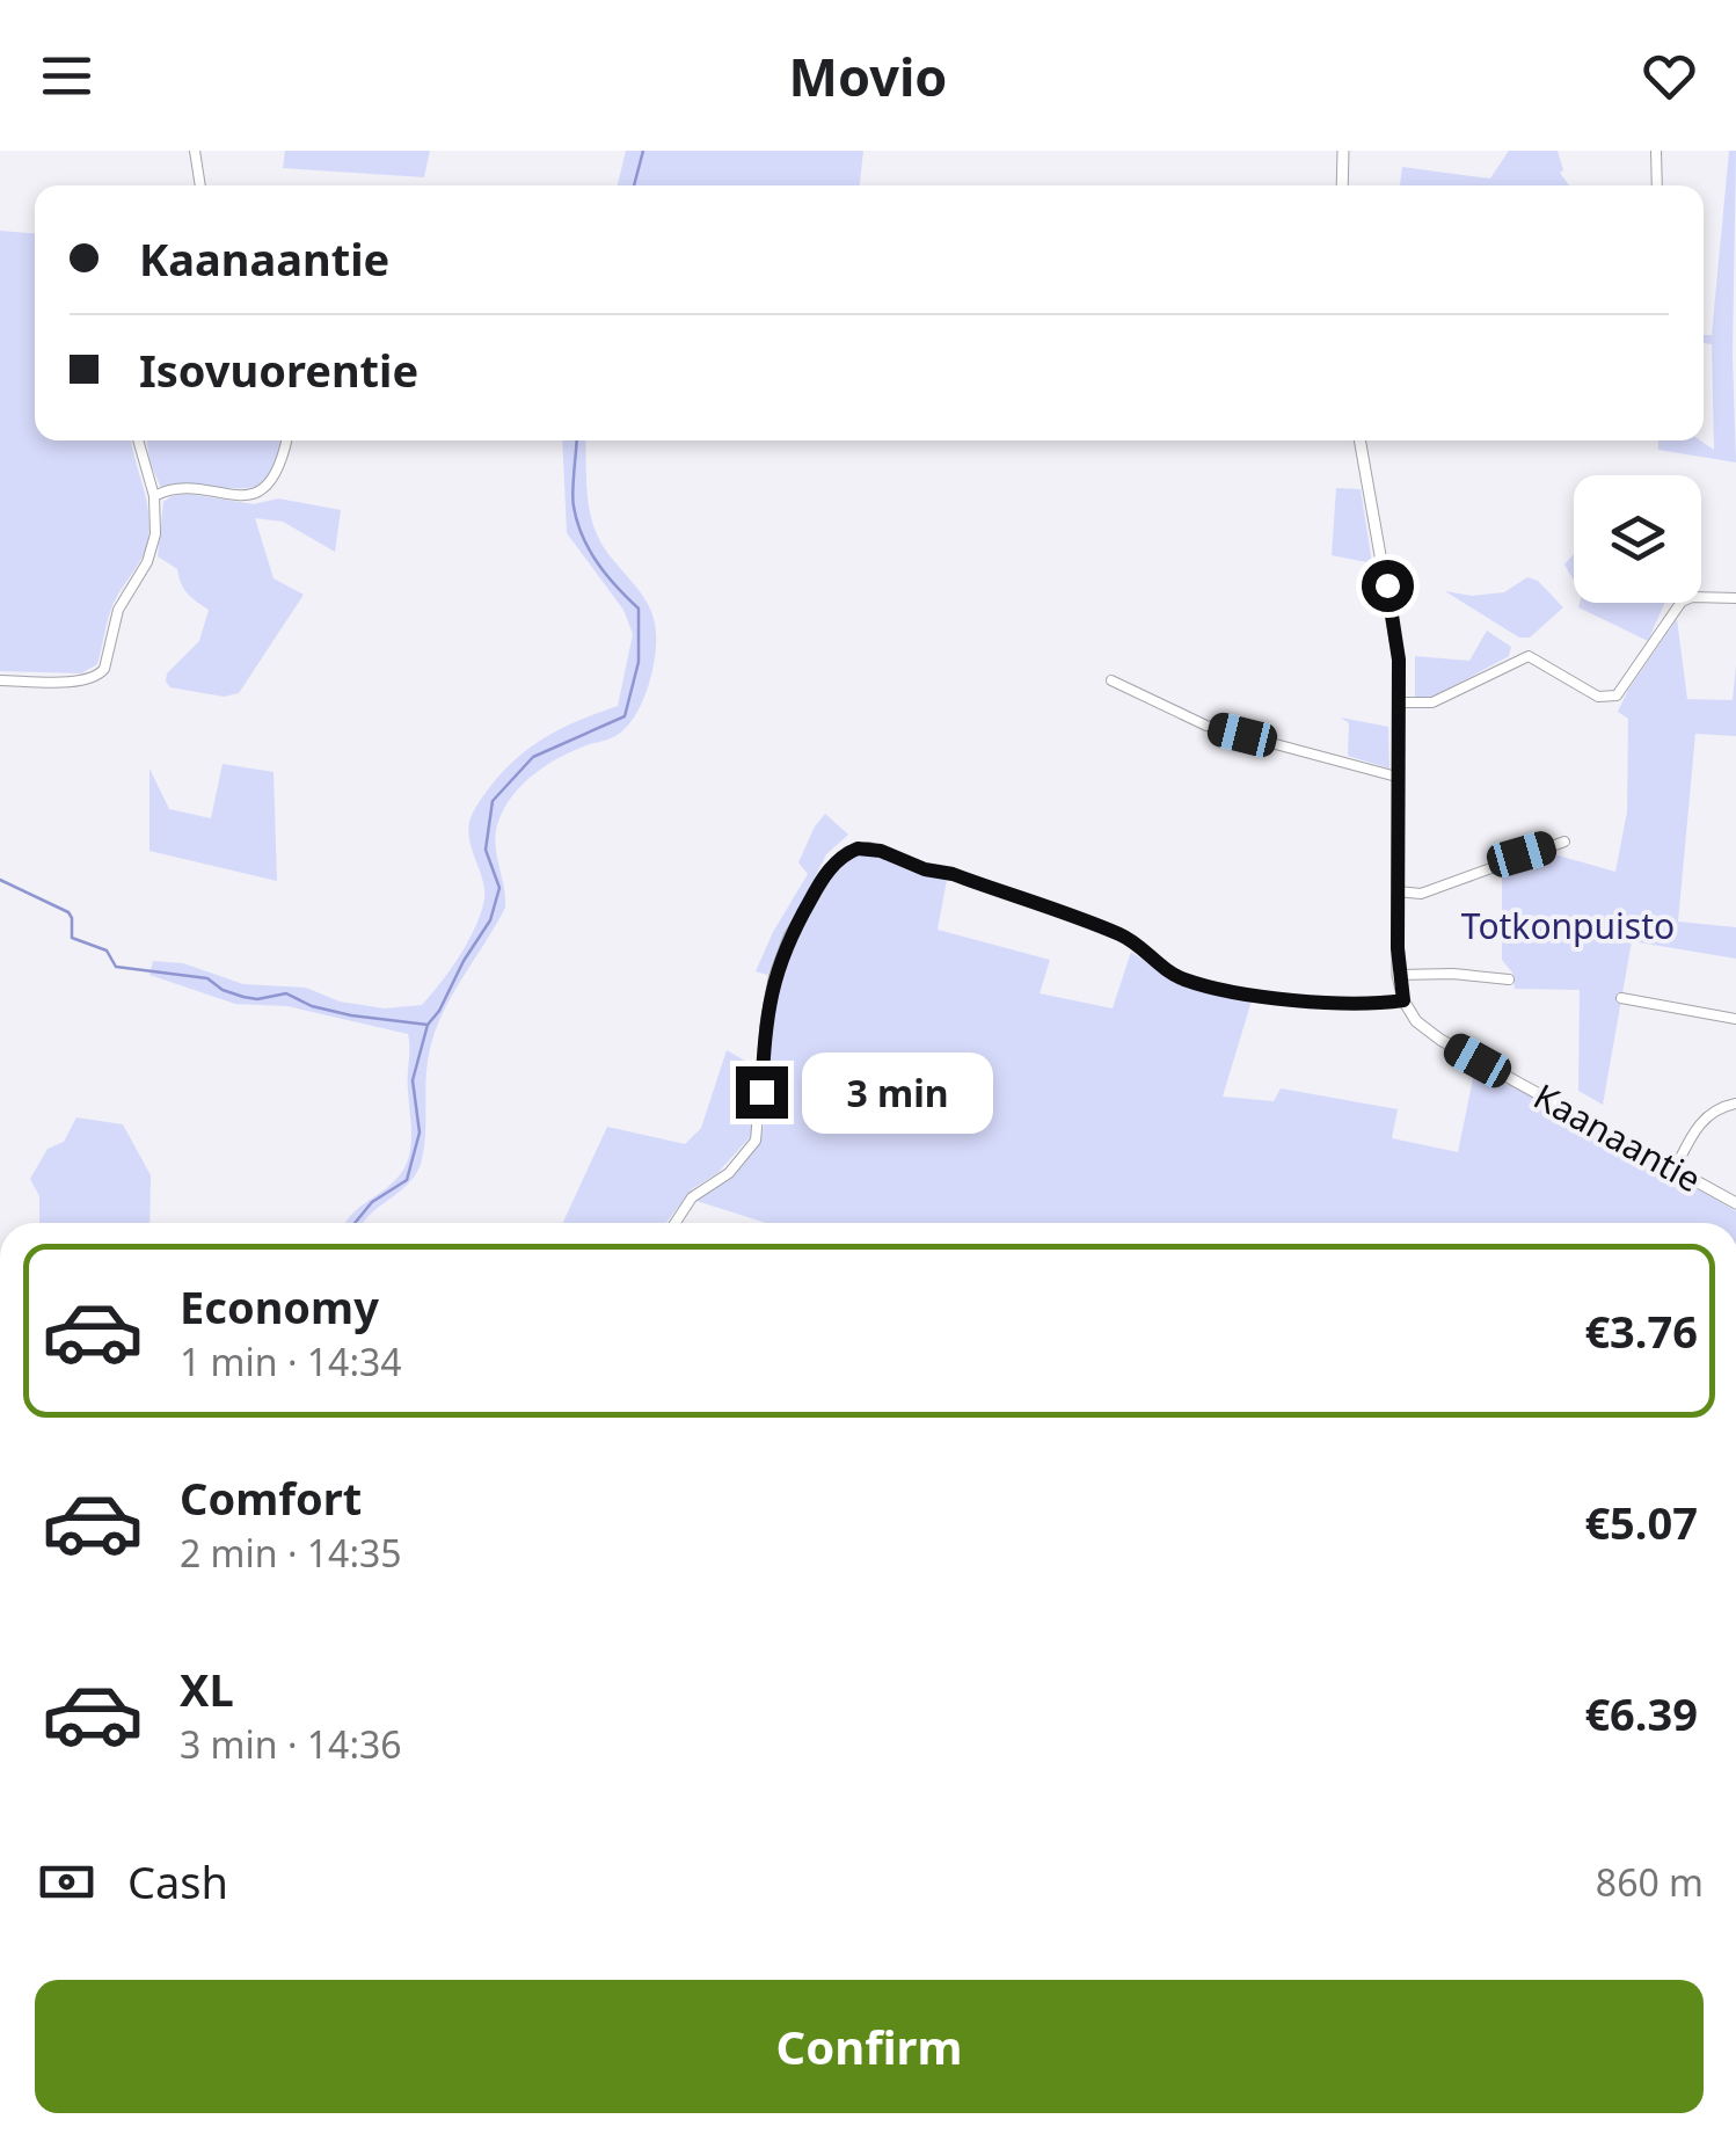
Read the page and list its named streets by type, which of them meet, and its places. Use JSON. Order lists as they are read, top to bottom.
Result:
{
  "streets": {
    "street": ["Kaanaantie"]
  },
  "parks": ["Totkonpuisto"],
  "page": {
    "header": "Movio",
    "banner": ["Kaanaantie", "Isovuorentie"],
    "bubble": "3 min",
    "list": [
      {
        "name": "Economy",
        "note": "1 min · 14:34",
        "value": "€3.76"
      },
      {
        "name": "Comfort",
        "note": "2 min · 14:35",
        "value": "€5.07"
      },
      {
        "name": "XL",
        "note": "3 min · 14:36",
        "value": "€6.39"
      }
    ],
    "pay": ["Cash", "860 m"],
    "buttons": "Confirm"
  }
}
